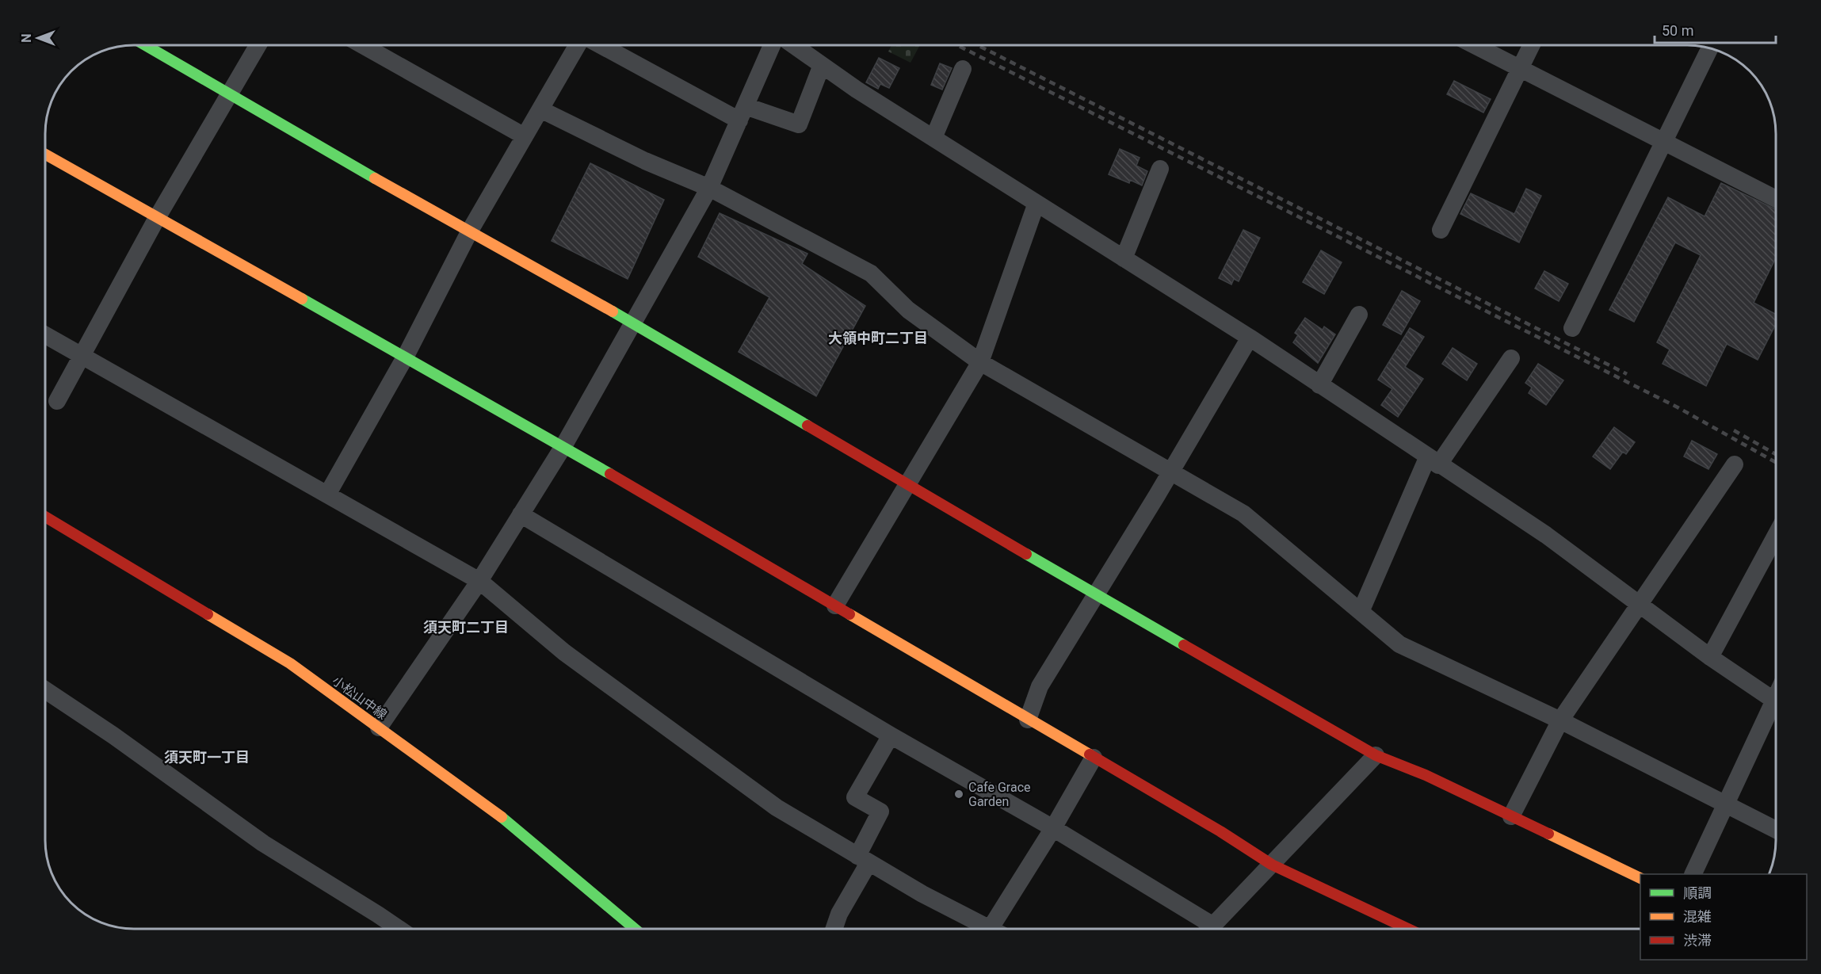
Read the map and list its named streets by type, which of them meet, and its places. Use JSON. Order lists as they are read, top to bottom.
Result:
{
  "streets": {
    "street": ["小松山中線"]
  },
  "districts": ["大領中町二丁目", "須天町二丁目", "須天町一丁目"],
  "places": ["Cafe Grace Garden"],
  "legend": ["順調", "混雑", "渋滞"],
  "scale_bar": "50 m",
  "north": "left"
}
